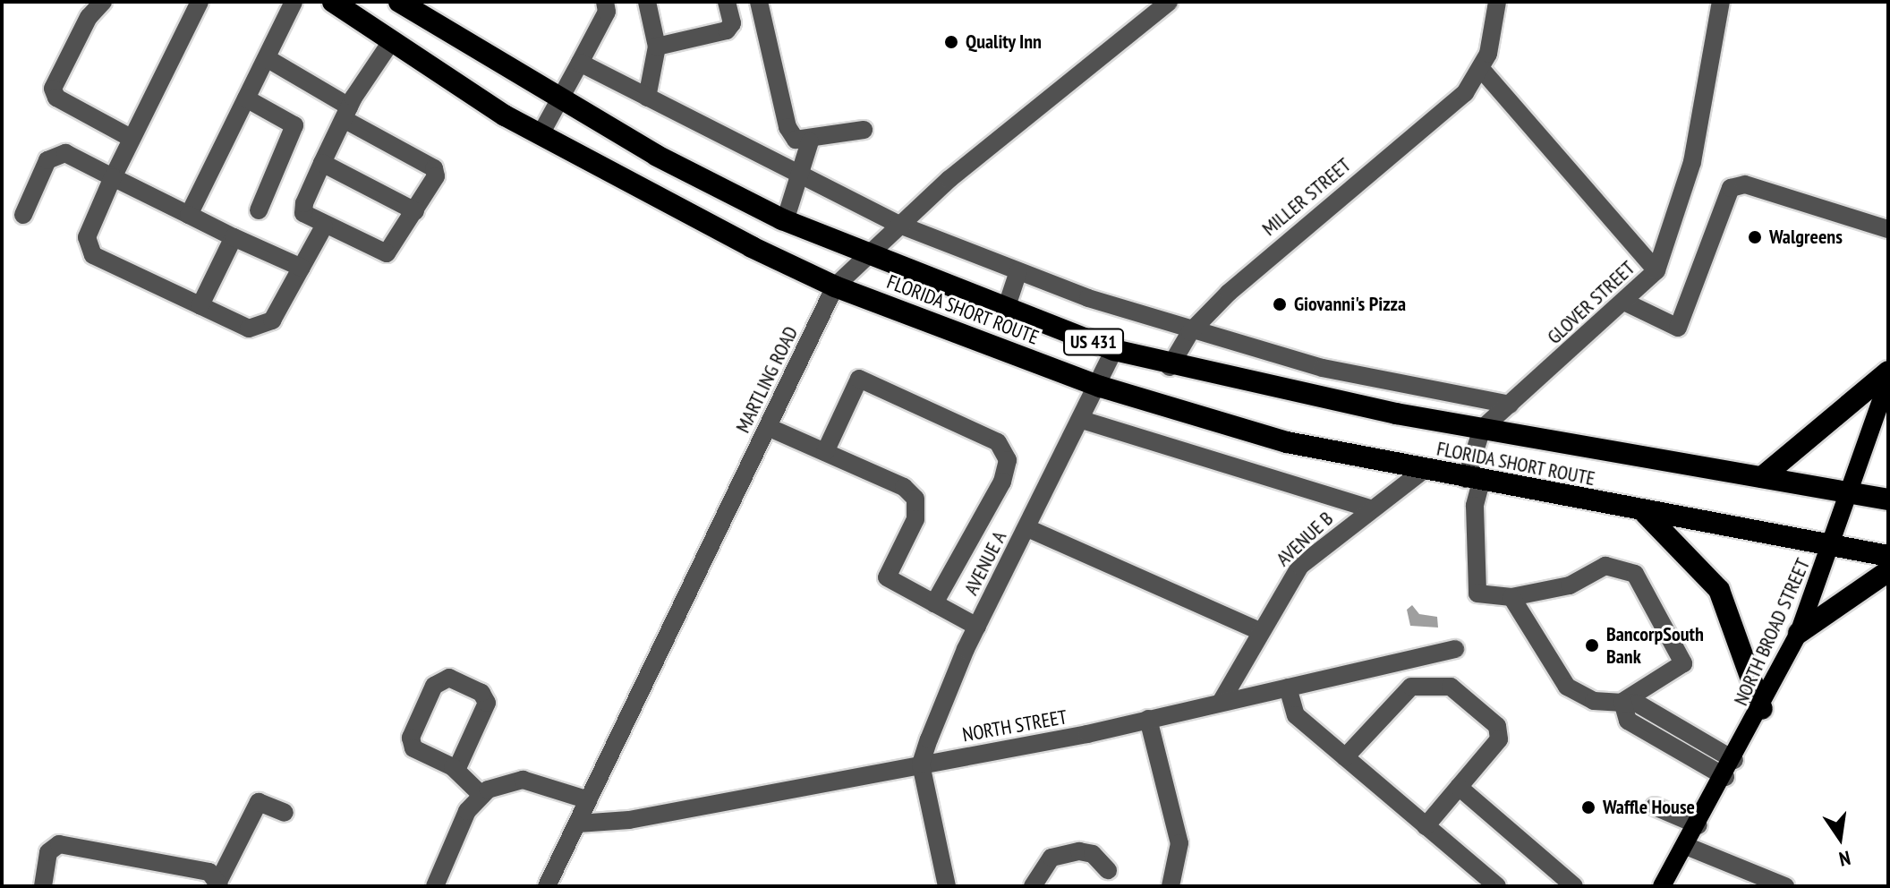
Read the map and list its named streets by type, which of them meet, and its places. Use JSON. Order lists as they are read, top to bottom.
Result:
{
  "streets": {
    "highway": ["FLORIDA SHORT ROUTE", "US 431"],
    "main road": ["NORTH BROAD STREET"],
    "street": [
      "MILLER STREET",
      "GLOVER STREET",
      "MARTLING ROAD",
      "AVENUE B",
      "AVENUE A",
      "NORTH STREET"
    ]
  },
  "crossings": [
    ["MILLER STREET", "FLORIDA SHORT ROUTE"],
    ["GLOVER STREET", "FLORIDA SHORT ROUTE"],
    ["FLORIDA SHORT ROUTE", "MARTLING ROAD"],
    ["FLORIDA SHORT ROUTE", "AVENUE B"],
    ["FLORIDA SHORT ROUTE", "AVENUE A"],
    ["FLORIDA SHORT ROUTE", "NORTH BROAD STREET"],
    ["MARTLING ROAD", "NORTH STREET"],
    ["AVENUE B", "NORTH STREET"],
    ["AVENUE A", "NORTH STREET"]
  ],
  "places": [
    "Quality Inn",
    "Walgreens",
    "Giovanni's Pizza",
    "BancorpSouth Bank",
    "Waffle House"
  ],
  "north": "bottom"
}
